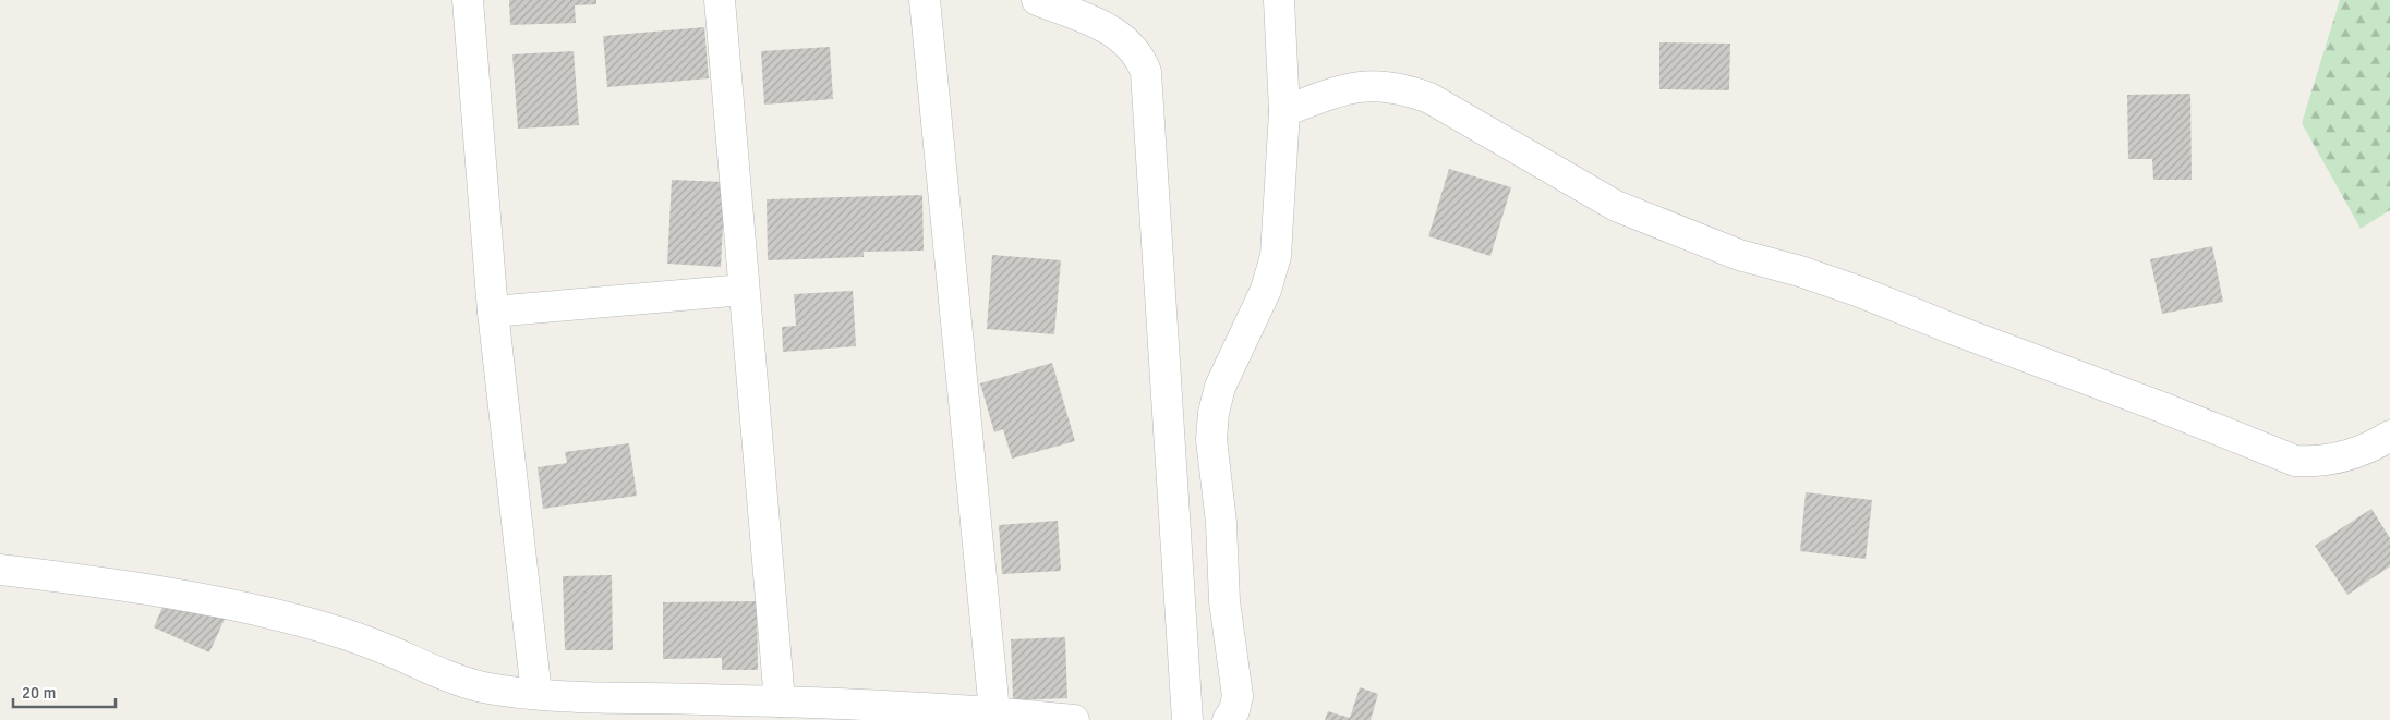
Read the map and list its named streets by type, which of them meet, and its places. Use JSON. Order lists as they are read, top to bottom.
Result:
{
  "scale_bar": "20 m"
}
